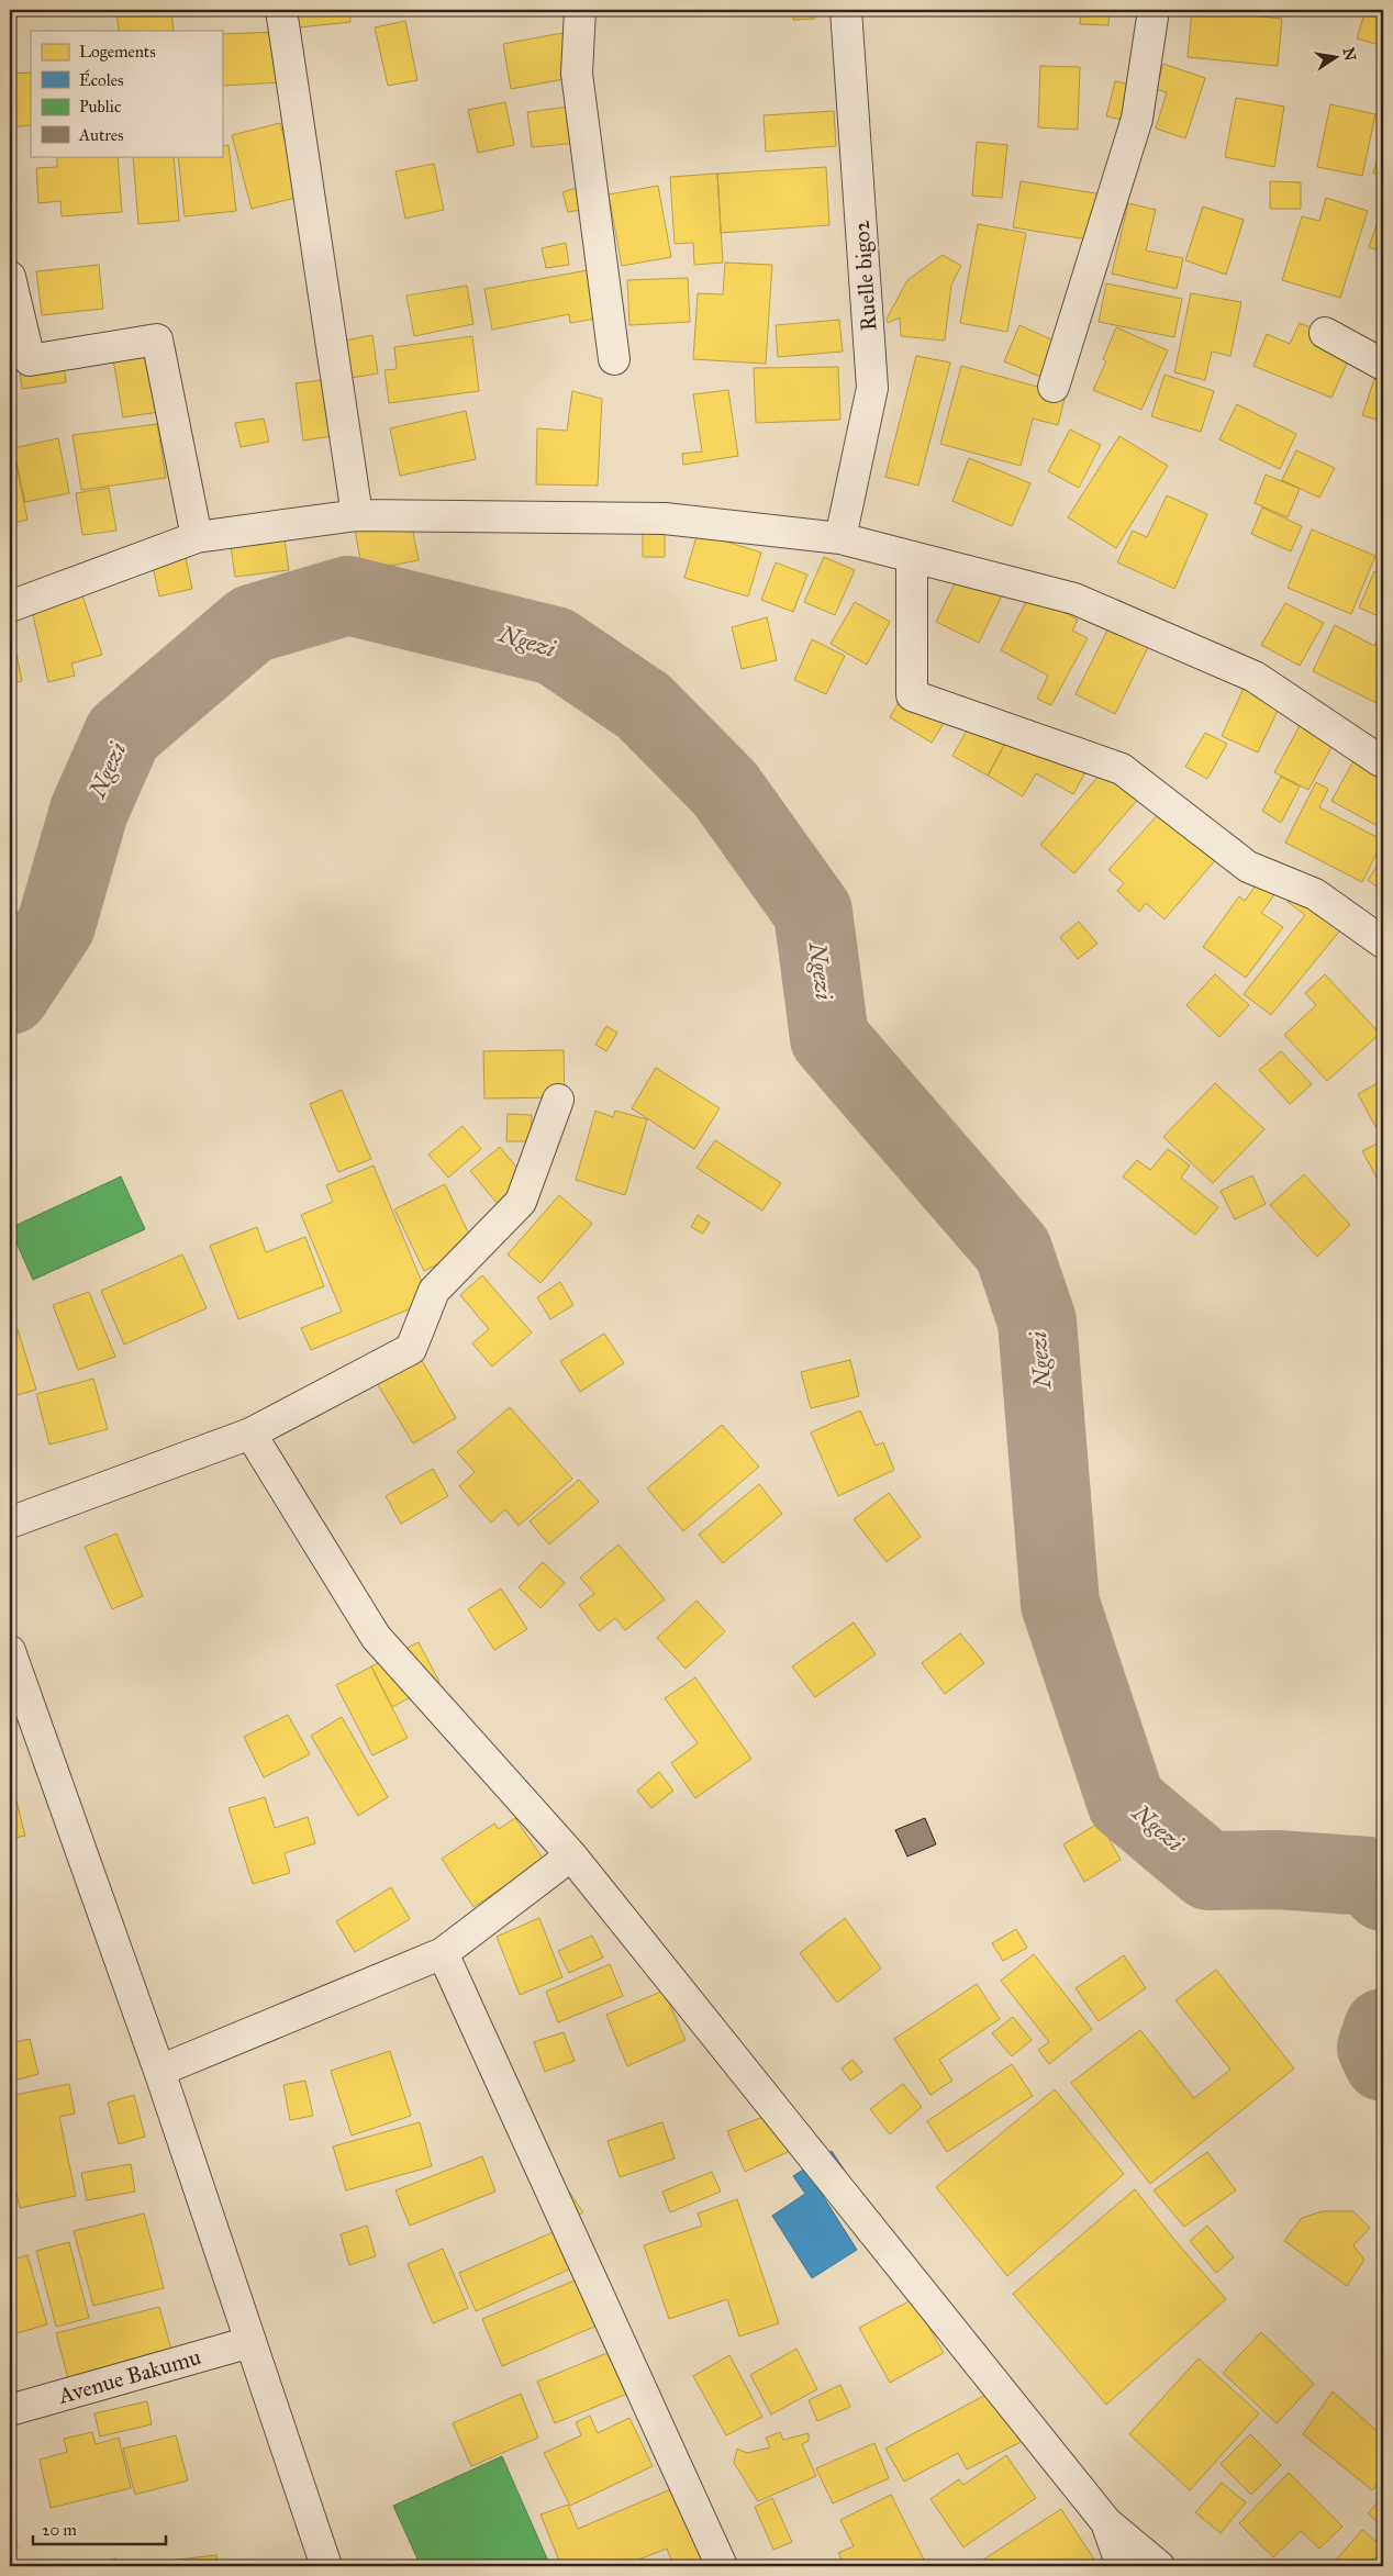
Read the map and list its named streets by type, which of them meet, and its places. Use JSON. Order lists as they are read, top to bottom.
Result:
{
  "streets": {
    "street": ["Ruelle bigo2", "Avenue Bakumu"]
  },
  "water": ["Ngezi"],
  "legend": [
    "Logements",
    "Écoles",
    "Public",
    "Autres"
  ],
  "scale_bar": "20 m",
  "north": "right"
}
